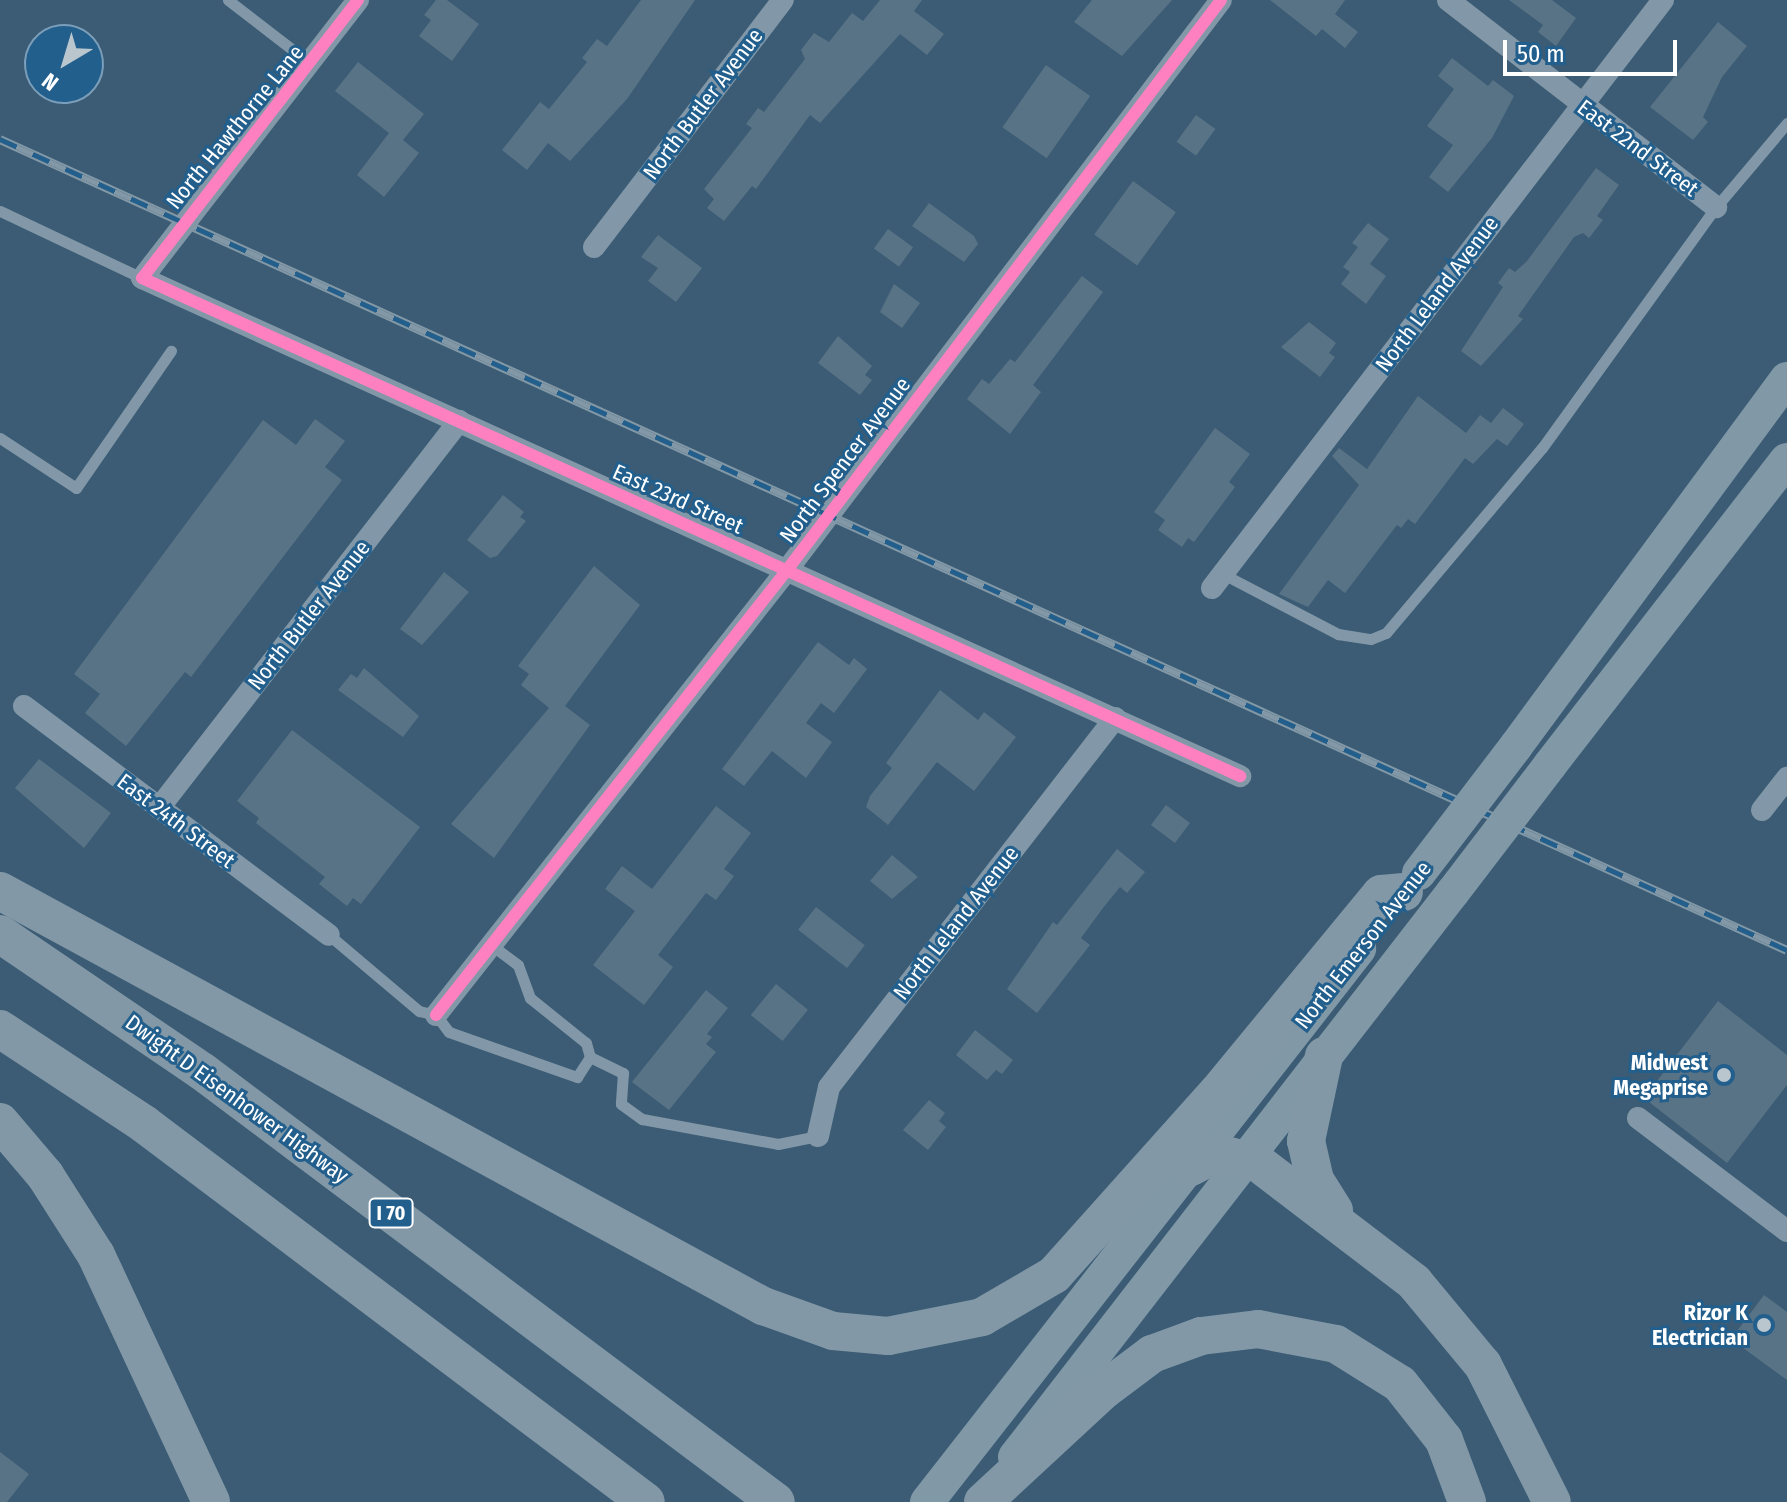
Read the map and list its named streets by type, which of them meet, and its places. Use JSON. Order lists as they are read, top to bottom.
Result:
{
  "streets": {
    "highway": ["Dwight D Eisenhower Highway", "I 70"],
    "main road": ["North Emerson Avenue"],
    "street": [
      "North Butler Avenue",
      "North Hawthorne Lane",
      "East 22nd Street",
      "North Leland Avenue",
      "North Spencer Avenue",
      "East 23rd Street",
      "East 24th Street"
    ]
  },
  "crossings": [
    ["North Butler Avenue", "East 23rd Street"],
    ["North Butler Avenue", "East 24th Street"],
    ["North Hawthorne Lane", "East 23rd Street"],
    ["East 22nd Street", "North Leland Avenue"],
    ["North Leland Avenue", "East 23rd Street"],
    ["North Spencer Avenue", "East 23rd Street"]
  ],
  "places": ["Midwest Megaprise", "Rizor K Electrician"],
  "scale_bar": "50 m",
  "north": "bottom left"
}
